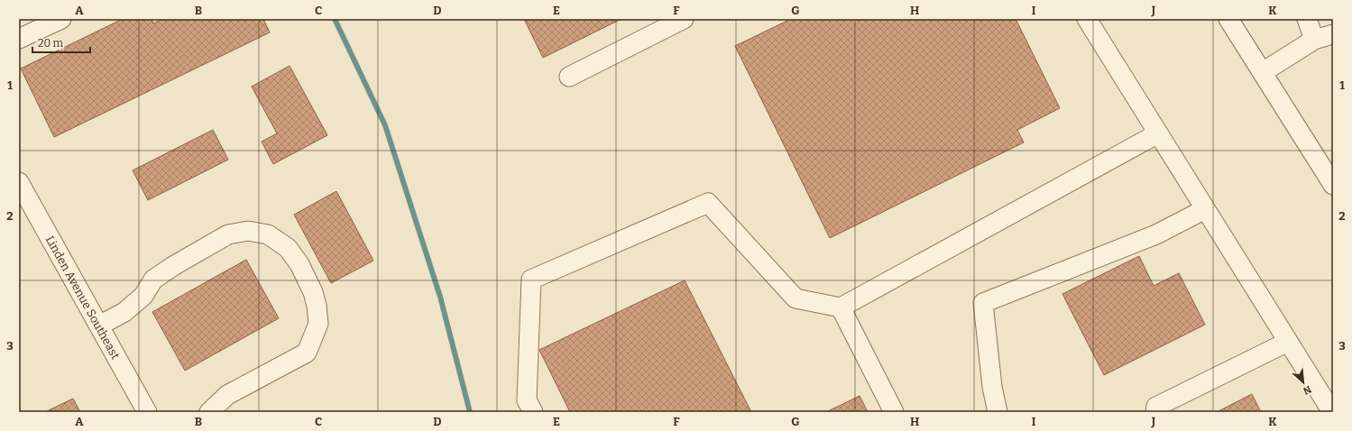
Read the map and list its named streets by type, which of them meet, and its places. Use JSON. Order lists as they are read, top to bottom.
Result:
{
  "streets": {
    "street": ["Linden Avenue Southeast"]
  },
  "scale_bar": "20 m",
  "north": "bottom right",
  "grid": {
    "columns": [
      "A",
      "B",
      "C",
      "D",
      "E",
      "F",
      "G",
      "H",
      "I",
      "J",
      "K"
    ],
    "rows": ["1", "2", "3"]
  }
}
